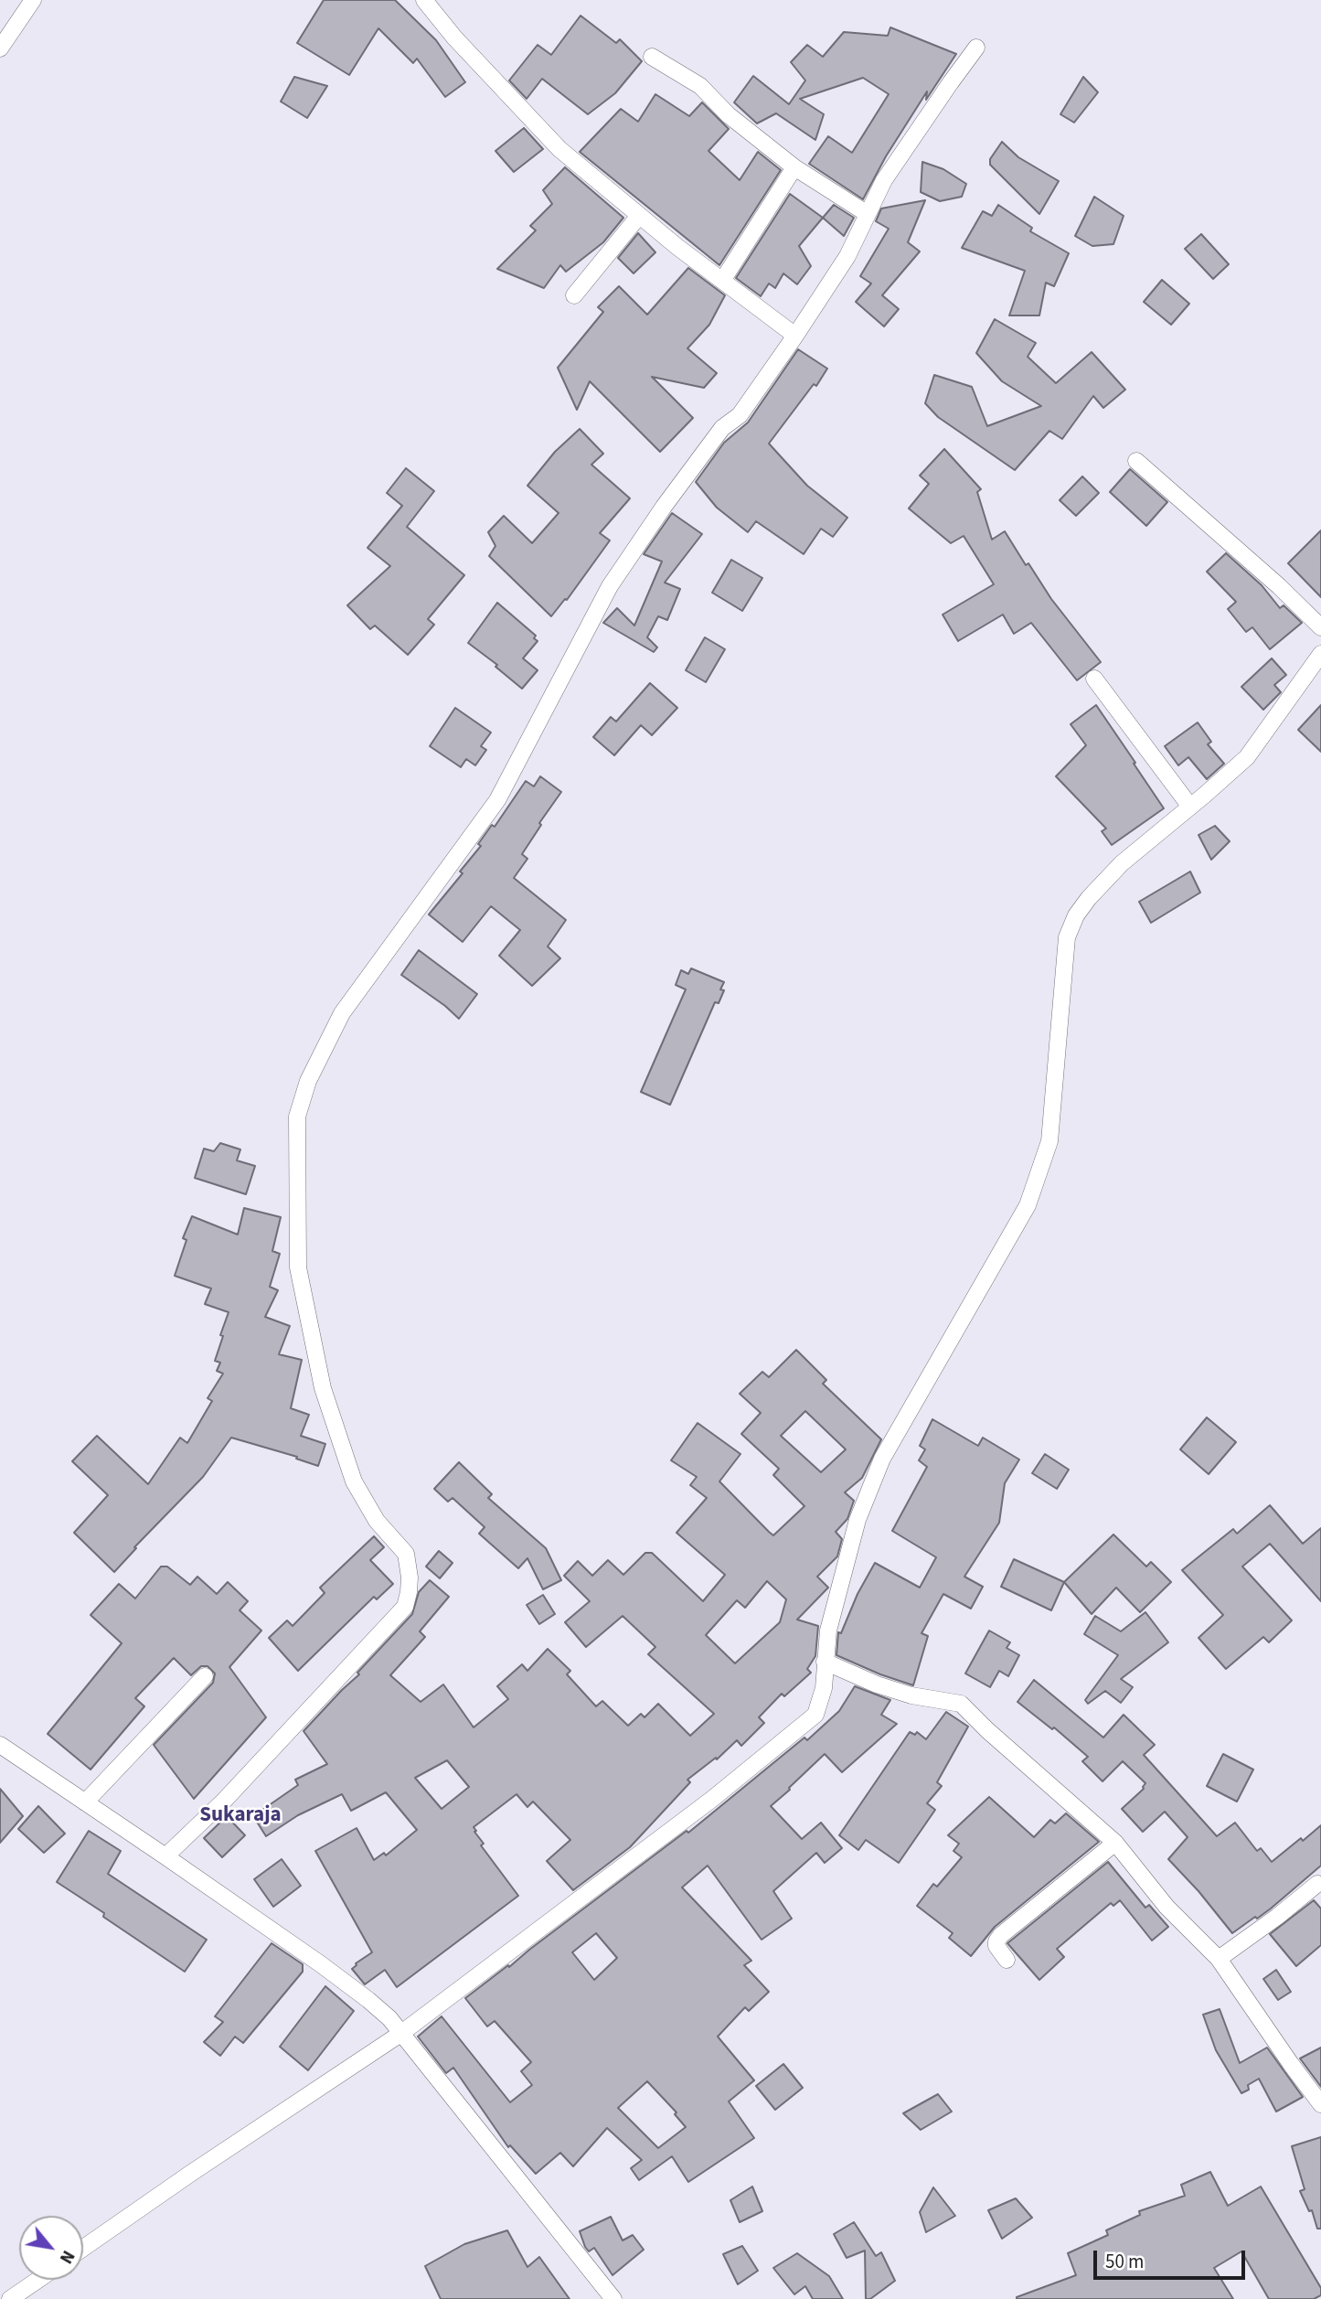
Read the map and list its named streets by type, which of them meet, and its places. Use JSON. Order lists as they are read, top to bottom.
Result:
{
  "districts": ["Sukaraja"],
  "scale_bar": "50 m",
  "north": "bottom right"
}
